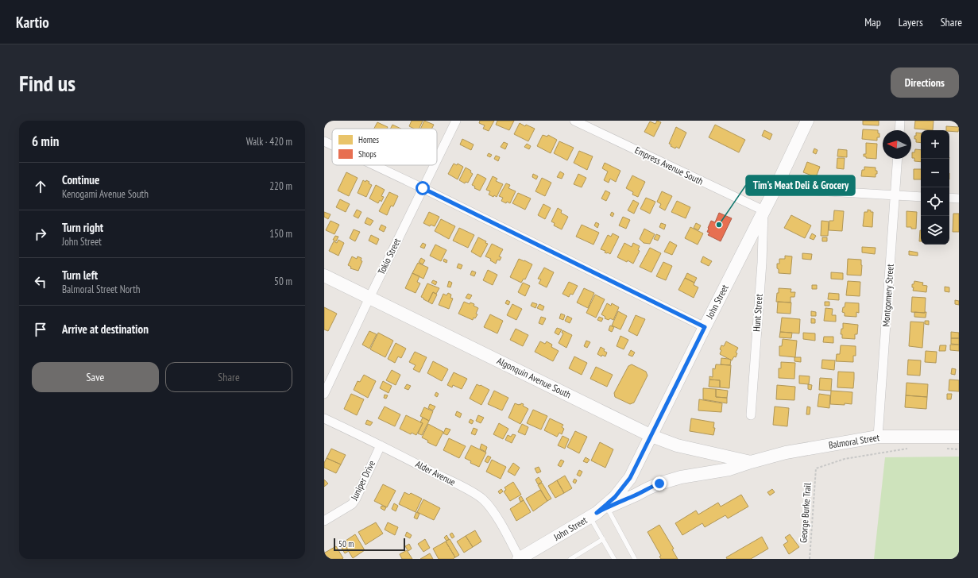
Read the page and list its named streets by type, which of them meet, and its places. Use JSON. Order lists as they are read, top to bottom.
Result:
{
  "streets": {
    "main road": ["John Street", "Algonquin Avenue South", "Balmoral Street"],
    "street": [
      "Empress Avenue South",
      "Tokio Street",
      "Montgomery Street",
      "Hunt Street",
      "Alder Avenue",
      "Juniper Drive"
    ],
    "path": ["George Burke Trail"]
  },
  "crossings": [
    ["Empress Avenue South", "John Street"],
    ["Empress Avenue South", "Hunt Street"],
    ["Tokio Street", "Algonquin Avenue South"],
    ["Montgomery Street", "Balmoral Street"],
    ["John Street", "Hunt Street"],
    ["John Street", "Algonquin Avenue South"],
    ["John Street", "Balmoral Street"],
    ["John Street", "Alder Avenue"],
    ["Algonquin Avenue South", "Balmoral Street"],
    ["Alder Avenue", "Juniper Drive"]
  ],
  "places": ["Tim's Meat Deli & Grocery"],
  "legend": ["Homes", "Shops"],
  "scale_bar": "50 m",
  "north": "left",
  "page": {
    "header": "Kartio",
    "nav": ["Map", "Layers", "Share"],
    "buttons": [
      "Directions",
      ["Save", "Share"]
    ],
    "title": "Find us",
    "heading": ["6 min", "Walk · 420 m"],
    "map_buttons": ["+", "−"],
    "list": [
      ["Continue", "Kenogami Avenue South", "220 m"],
      ["Turn right", "John Street", "150 m"],
      ["Turn left", "Balmoral Street North", "50 m"],
      "Arrive at destination"
    ],
    "scale": "50 m"
  }
}
